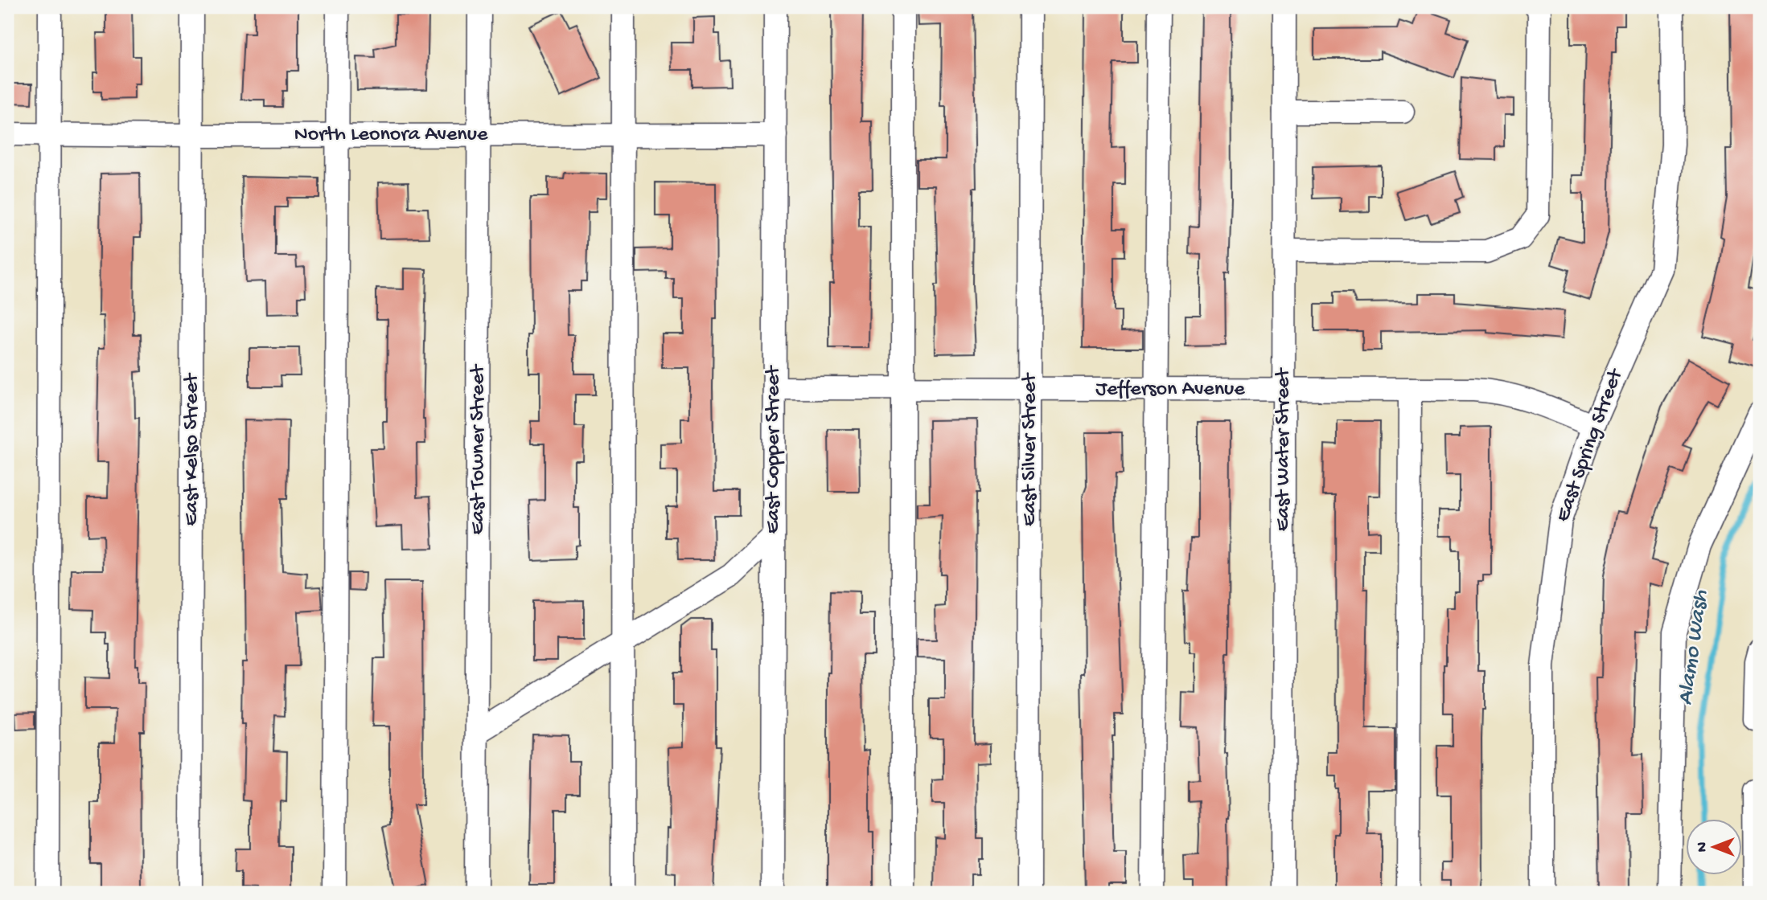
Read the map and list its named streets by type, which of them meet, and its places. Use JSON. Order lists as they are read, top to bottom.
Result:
{
  "streets": {
    "street": [
      "North Leonora Avenue",
      "Jefferson Avenue",
      "East Spring Street",
      "East Kelso Street",
      "East Towner Street",
      "East Copper Street",
      "East Silver Street",
      "East Water Street"
    ]
  },
  "crossings": [
    ["North Leonora Avenue", "East Kelso Street"],
    ["North Leonora Avenue", "East Towner Street"],
    ["North Leonora Avenue", "East Copper Street"],
    ["Jefferson Avenue", "East Spring Street"],
    ["Jefferson Avenue", "East Copper Street"],
    ["Jefferson Avenue", "East Silver Street"],
    ["Jefferson Avenue", "East Water Street"]
  ],
  "water": ["Alamo Wash"],
  "north": "left"
}
